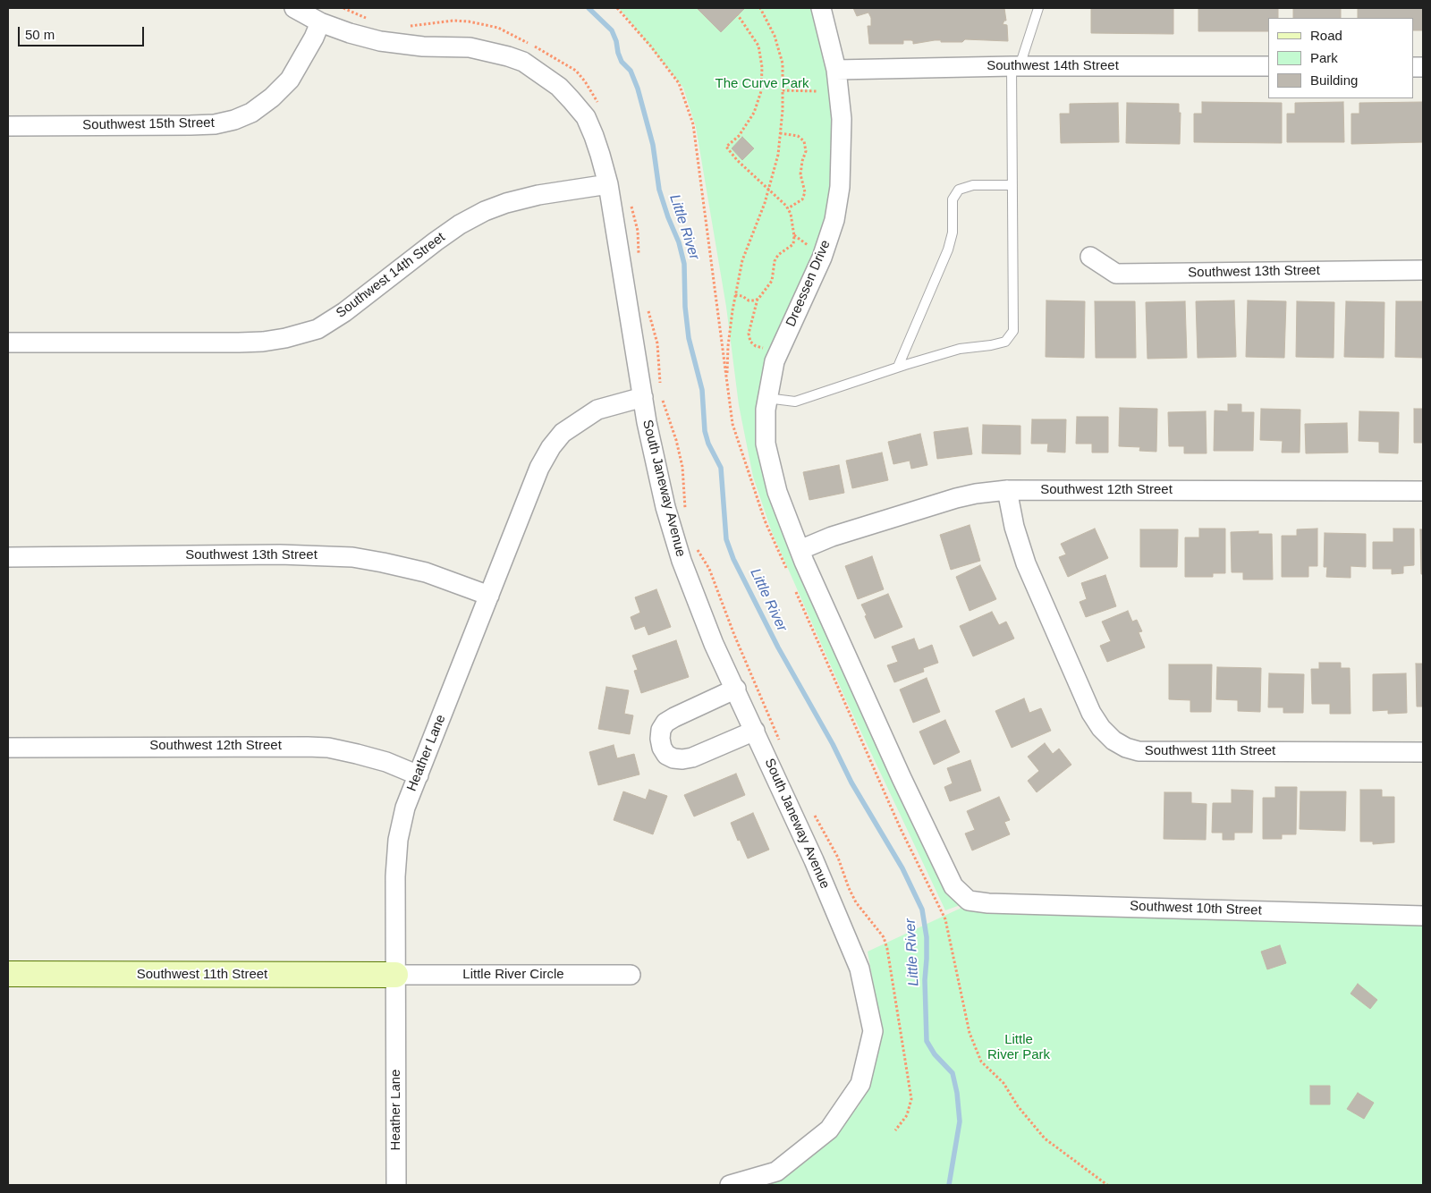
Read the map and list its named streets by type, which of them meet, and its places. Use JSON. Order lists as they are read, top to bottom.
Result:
{
  "streets": {
    "street": [
      "Southwest 14th Street",
      "Southwest 15th Street",
      "Southwest 13th Street",
      "Dreessen Drive",
      "South Janeway Avenue",
      "Southwest 12th Street",
      "Southwest 11th Street",
      "Heather Lane",
      "Southwest 10th Street",
      "Little River Circle"
    ]
  },
  "crossings": [
    ["Southwest 14th Street", "Dreessen Drive"],
    ["Southwest 14th Street", "South Janeway Avenue"],
    ["Southwest 15th Street", "South Janeway Avenue"],
    ["Southwest 13th Street", "Heather Lane"],
    ["South Janeway Avenue", "Heather Lane"],
    ["Southwest 12th Street", "Southwest 11th Street"],
    ["Southwest 12th Street", "Heather Lane"],
    ["Southwest 12th Street", "Southwest 10th Street"],
    ["Southwest 11th Street", "Heather Lane"],
    ["Southwest 11th Street", "Little River Circle"],
    ["Heather Lane", "Little River Circle"]
  ],
  "water": ["Little River"],
  "parks": ["The Curve Park", "Little River Park"],
  "legend": ["Road", "Park", "Building"],
  "scale_bar": "50 m"
}
